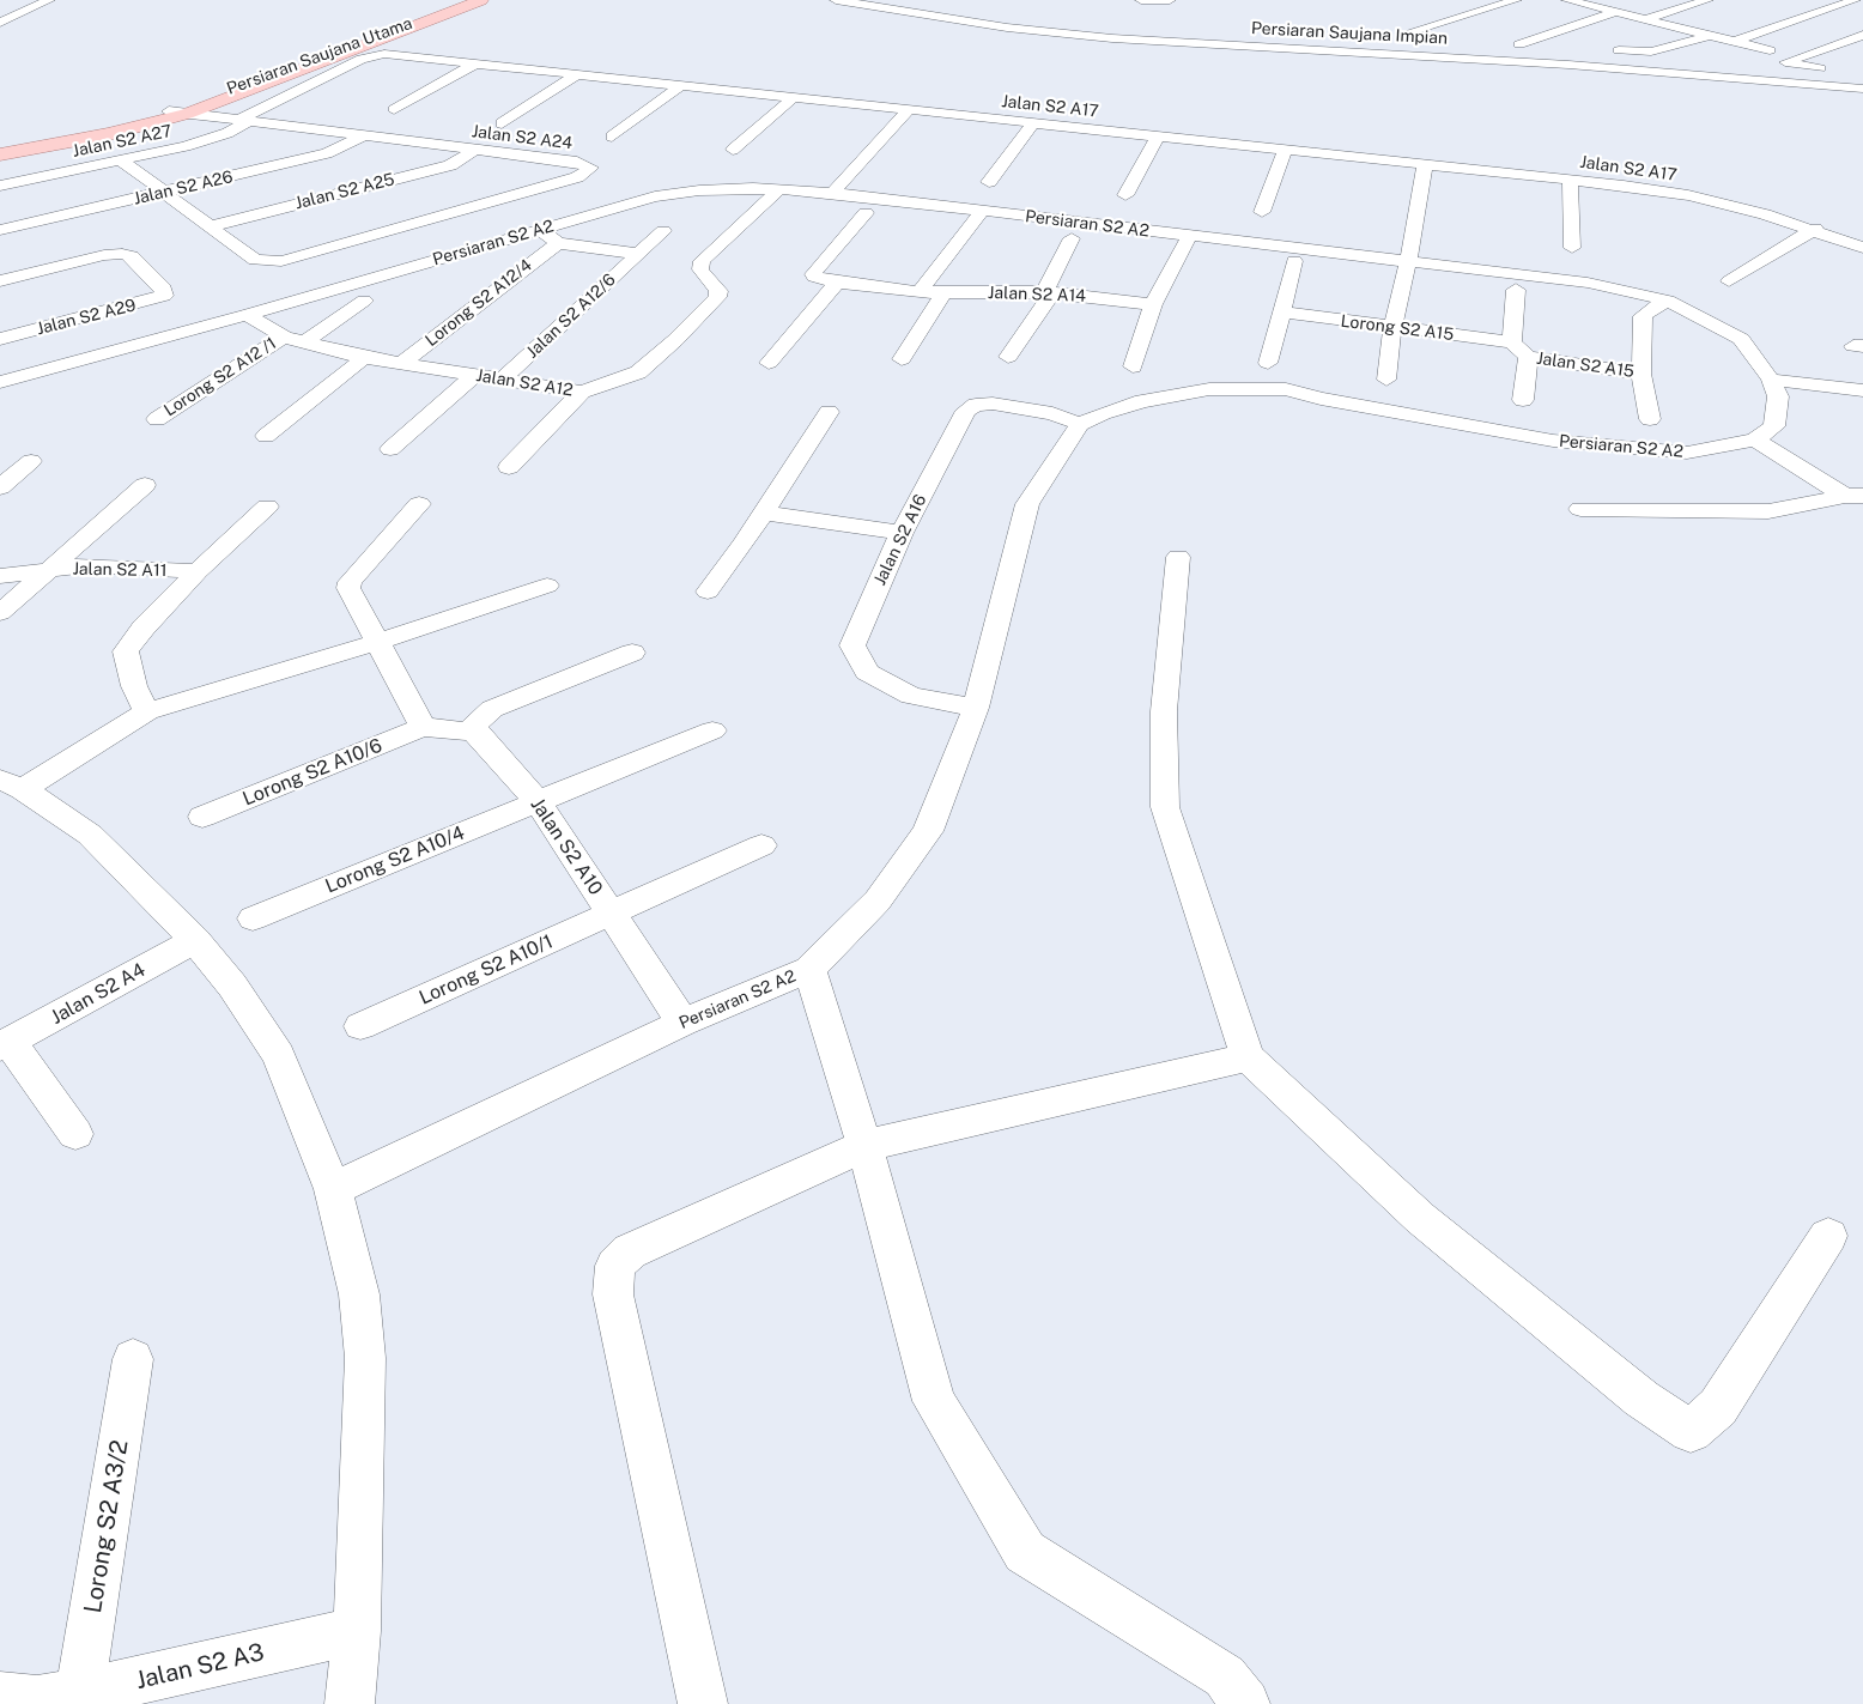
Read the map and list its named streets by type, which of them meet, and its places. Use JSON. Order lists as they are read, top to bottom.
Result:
{
  "streets": {
    "main road": ["Persiaran Saujana Utama"],
    "street": [
      "Persiaran Saujana Impian",
      "Jalan S2 A17",
      "Jalan S2 A24",
      "Jalan S2 A27",
      "Jalan S2 A26",
      "Jalan S2 A25",
      "Persiaran S2 A2",
      "Jalan S2 A14",
      "Lorong S2 A12/4",
      "Jalan S2 A12/6",
      "Jalan S2 A29",
      "Lorong S2 A15",
      "Jalan S2 A15",
      "Lorong S2 A12 /1",
      "Jalan S2 A12",
      "Jalan S2 A16",
      "Jalan S2 A11",
      "Lorong S2 A10/6",
      "Jalan S2 A10",
      "Lorong S2 A10/4",
      "Lorong S2 A10/1",
      "Jalan S2 A4",
      "Lorong S2 A3/2",
      "Jalan S2 A3"
    ]
  },
  "crossings": [
    ["Persiaran Saujana Utama", "Jalan S2 A24"],
    ["Jalan S2 A17", "Jalan S2 A24"],
    ["Jalan S2 A17", "Jalan S2 A27"],
    ["Jalan S2 A24", "Jalan S2 A27"],
    ["Jalan S2 A24", "Jalan S2 A26"],
    ["Jalan S2 A24", "Jalan S2 A25"],
    ["Persiaran S2 A2", "Lorong S2 A12/4"],
    ["Persiaran S2 A2", "Jalan S2 A15"],
    ["Persiaran S2 A2", "Jalan S2 A12"],
    ["Persiaran S2 A2", "Jalan S2 A16"],
    ["Persiaran S2 A2", "Jalan S2 A10"],
    ["Lorong S2 A12/4", "Jalan S2 A12"],
    ["Jalan S2 A12/6", "Jalan S2 A12"],
    ["Lorong S2 A15", "Jalan S2 A15"],
    ["Lorong S2 A12 /1", "Jalan S2 A12"],
    ["Jalan S2 A10", "Lorong S2 A10/4"],
    ["Jalan S2 A10", "Lorong S2 A10/1"],
    ["Lorong S2 A3/2", "Jalan S2 A3"]
  ]
}
